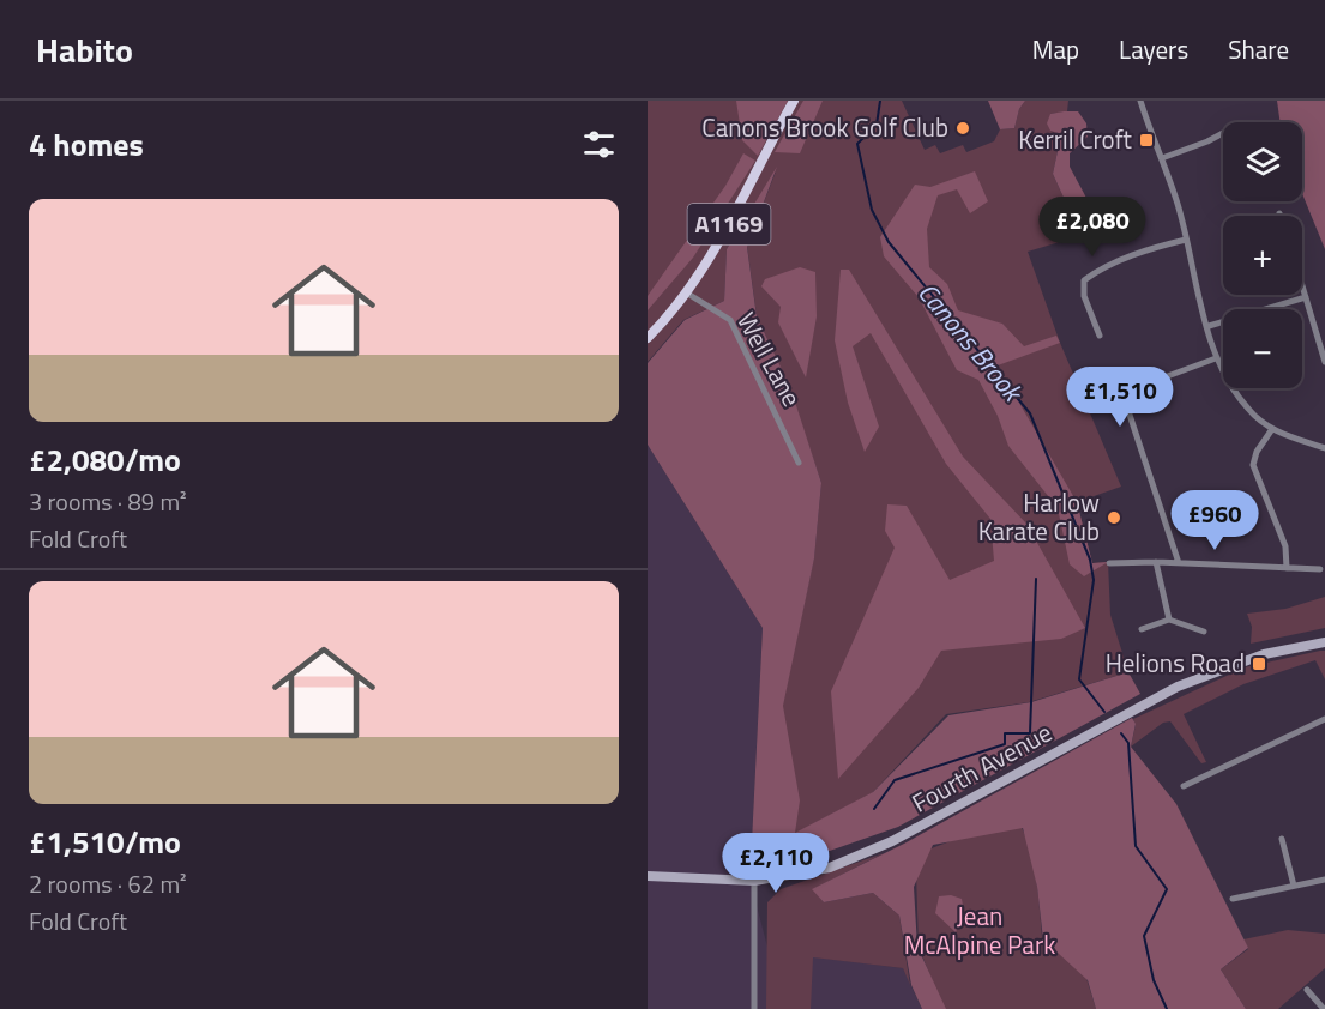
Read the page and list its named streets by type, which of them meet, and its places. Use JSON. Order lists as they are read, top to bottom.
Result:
{
  "streets": {
    "main road": ["A1169"],
    "street": ["Well Lane", "Fourth Avenue"]
  },
  "crossings": [
    ["A1169", "Well Lane"]
  ],
  "water": ["Canons Brook"],
  "parks": ["Jean McAlpine Park"],
  "places": {
    "other": ["Canons Brook Golf Club", "Harlow Karate Club"],
    "transit": ["Kerril Croft", "Helions Road"]
  },
  "page": {
    "header": "Habito",
    "nav": ["Map", "Layers", "Share"],
    "heading": "4 homes",
    "map_buttons": ["+", "−"],
    "list": [
      {
        "name": "£2,080/mo",
        "note": "3 rooms · 89 m² · Fold Croft"
      },
      {
        "name": "£1,510/mo",
        "note": "2 rooms · 62 m² · Fold Croft"
      }
    ],
    "price": [
      "£2,080",
      "£1,510",
      "£960",
      "£2,110"
    ]
  }
}
